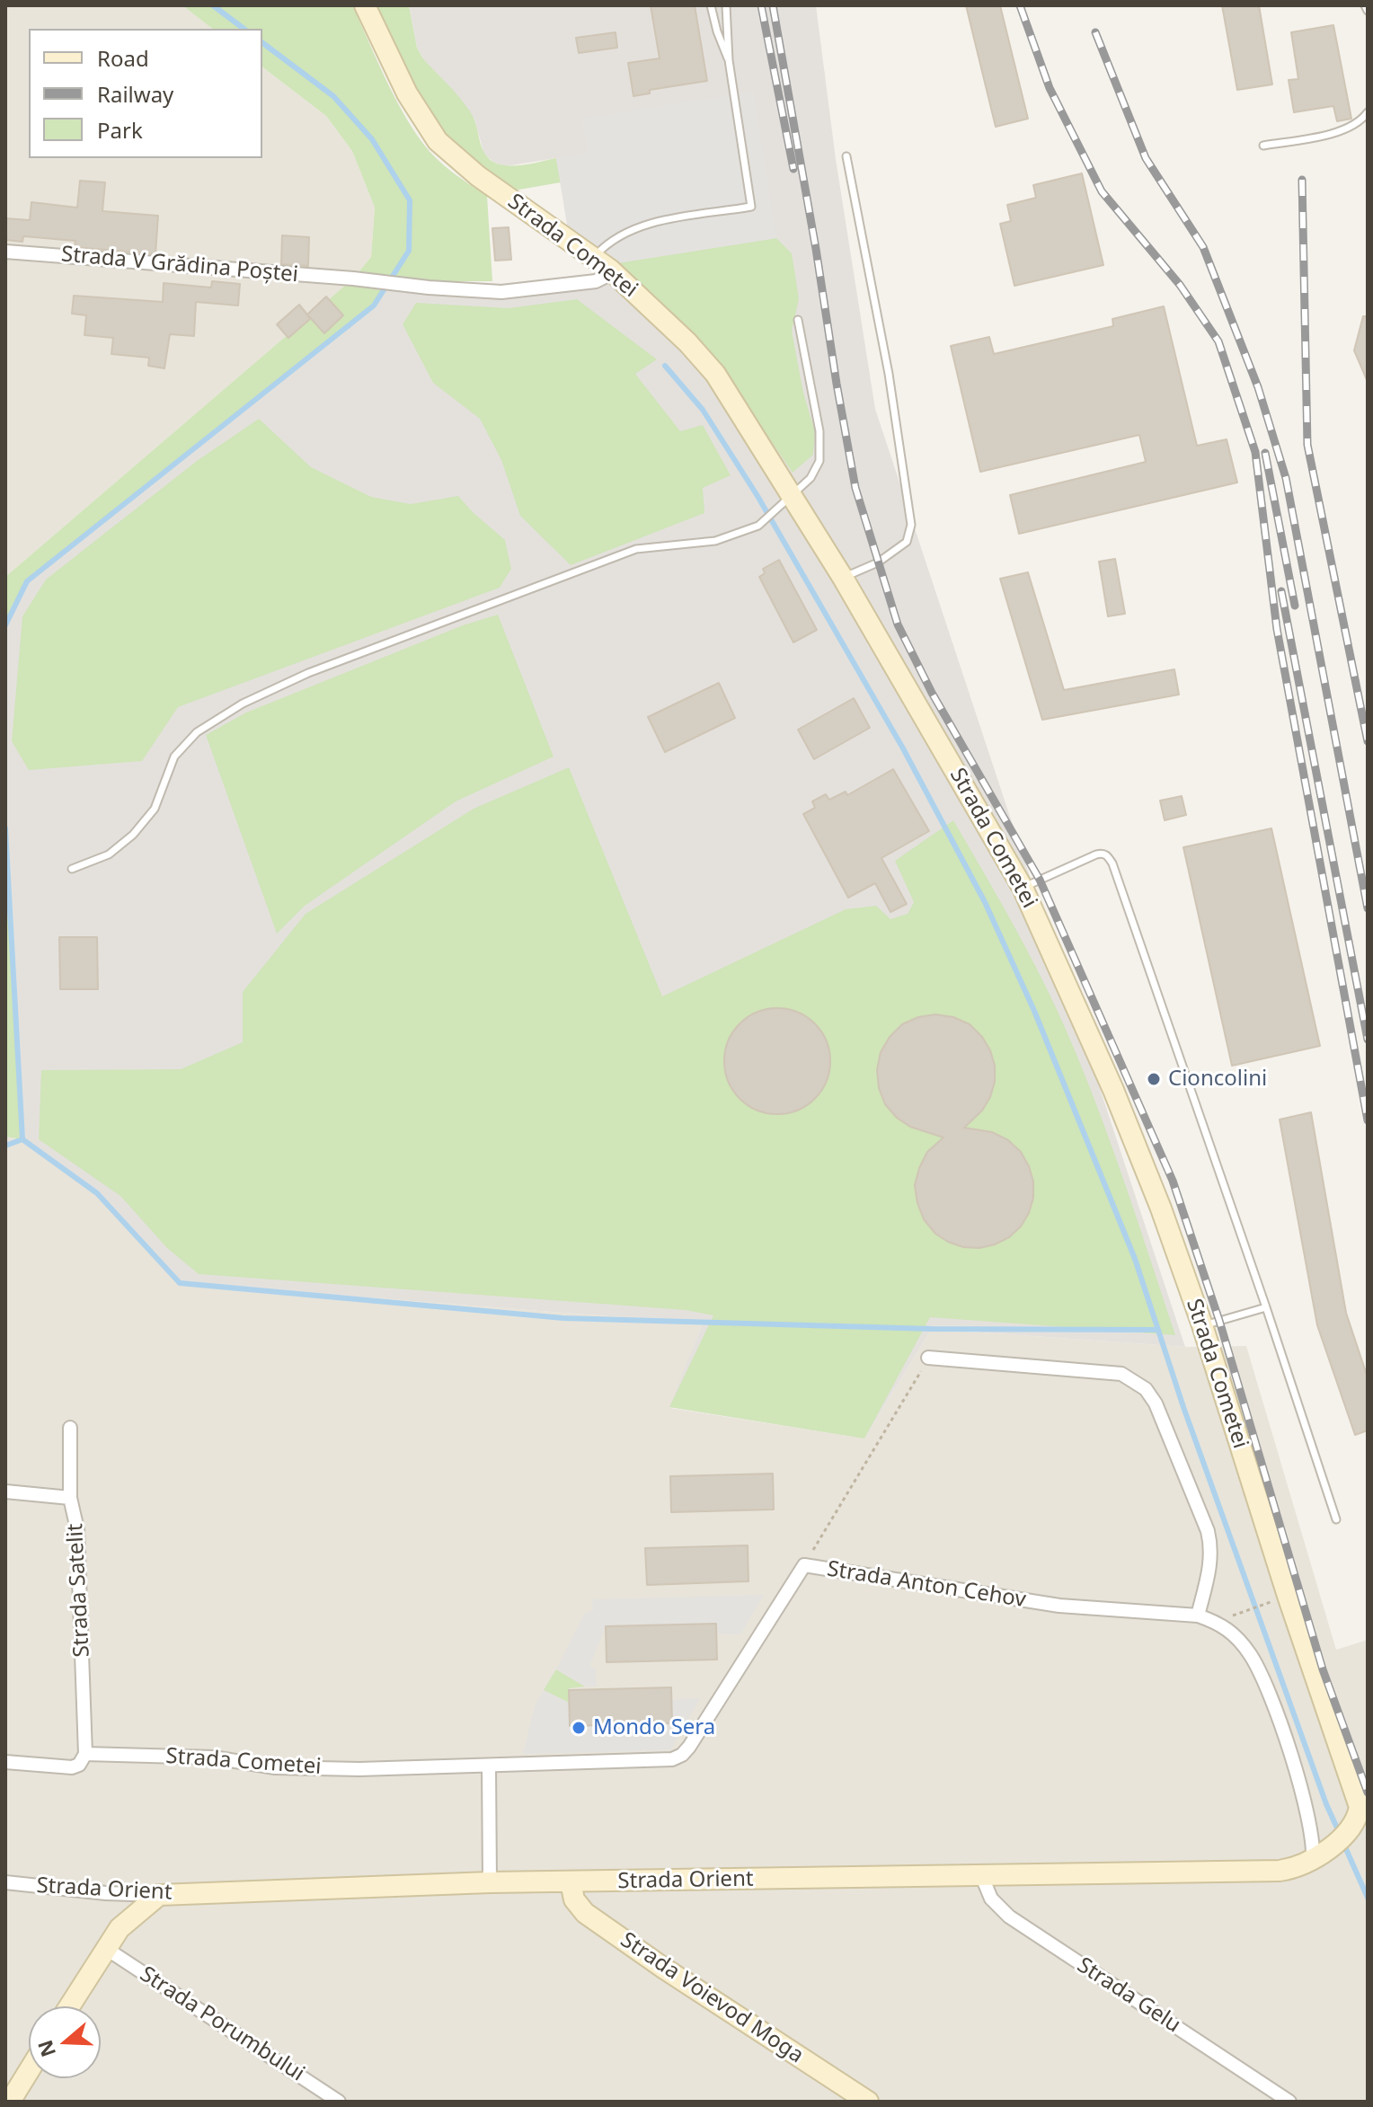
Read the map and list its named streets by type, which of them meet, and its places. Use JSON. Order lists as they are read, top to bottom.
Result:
{
  "streets": {
    "street": [
      "Strada Cometei",
      "Strada V Grădina Poștei",
      "Strada Anton Cehov",
      "Strada Satelit",
      "Strada Orient",
      "Strada Gelu",
      "Strada Voievod Moga",
      "Strada Porumbului"
    ]
  },
  "crossings": [
    ["Strada Cometei", "Strada V Grădina Poștei"],
    ["Strada Cometei", "Strada Anton Cehov"],
    ["Strada Cometei", "Strada Satelit"],
    ["Strada Cometei", "Strada Orient"],
    ["Strada Orient", "Strada Gelu"],
    ["Strada Orient", "Strada Voievod Moga"]
  ],
  "places": ["Cioncolini", "Mondo Sera"],
  "legend": ["Road", "Railway", "Park"],
  "north": "left"
}
